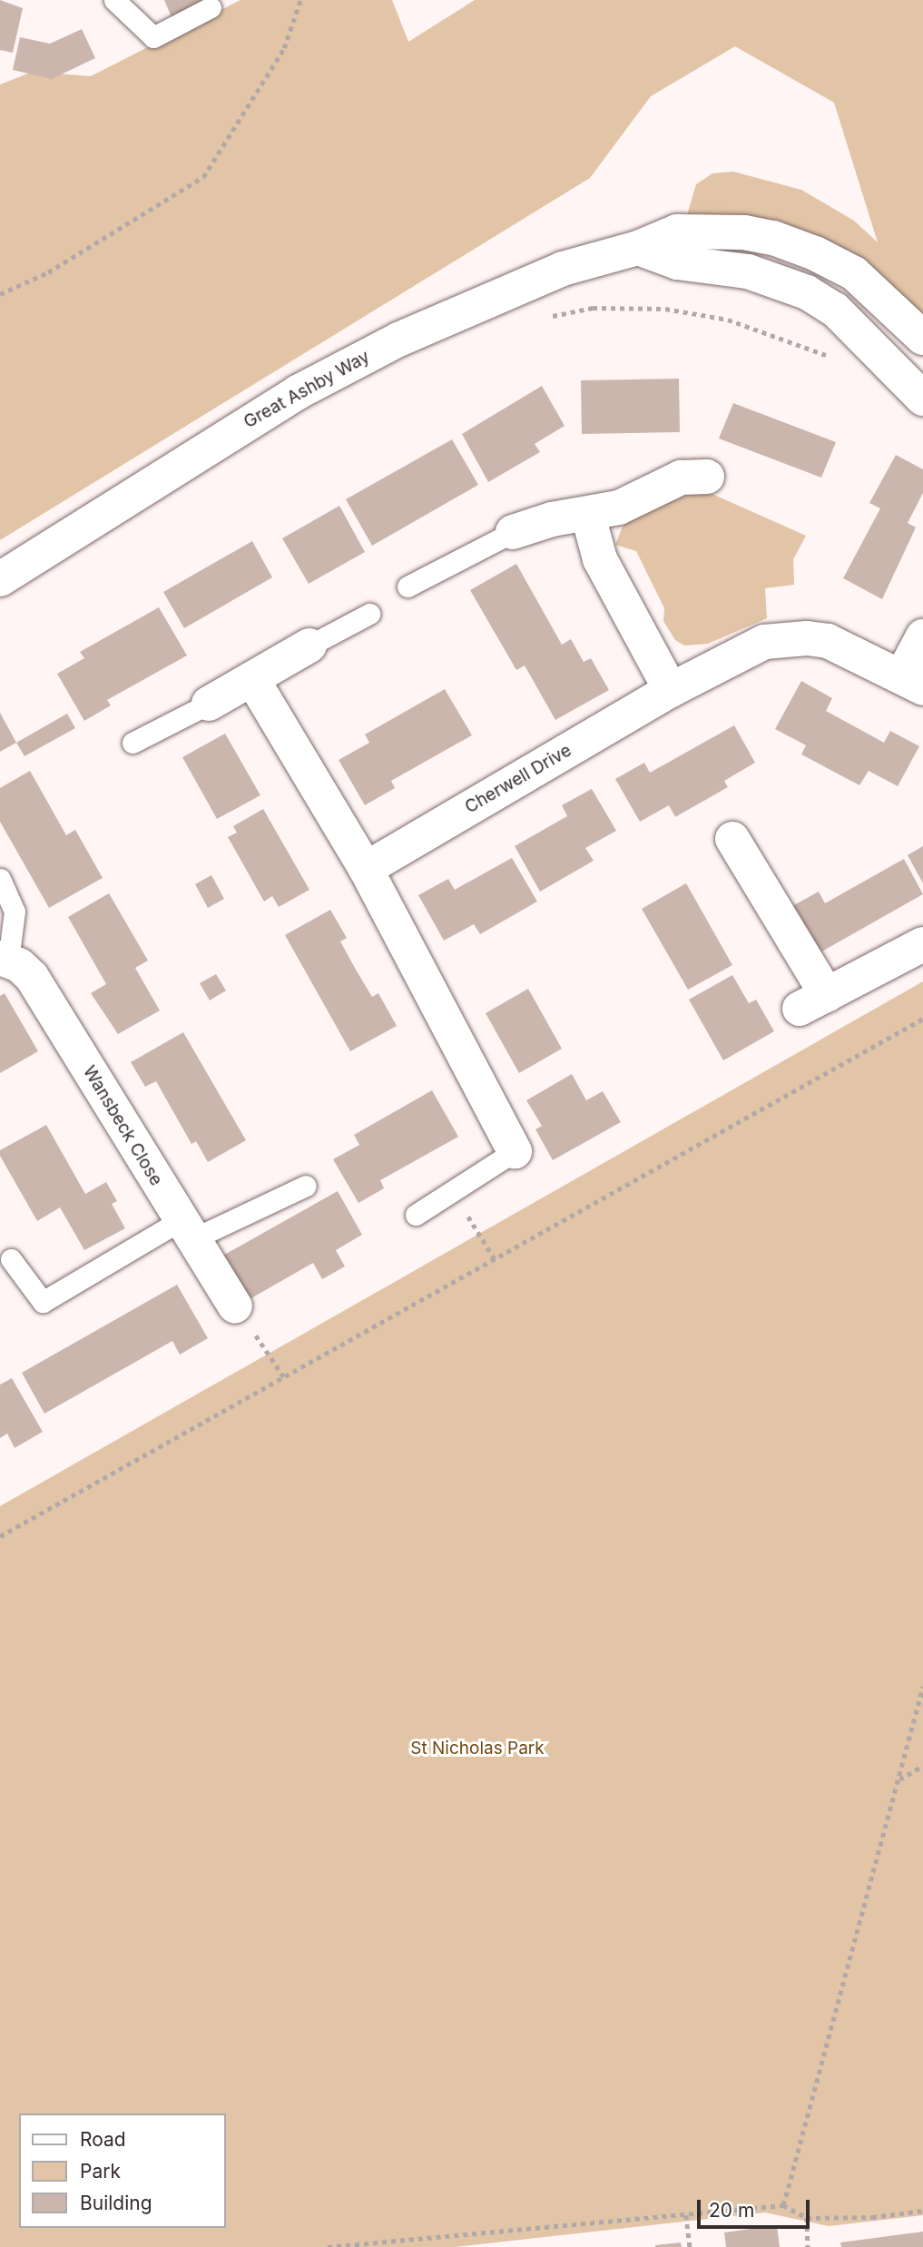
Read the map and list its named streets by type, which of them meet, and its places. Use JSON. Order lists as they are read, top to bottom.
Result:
{
  "streets": {
    "street": ["Great Ashby Way", "Cherwell Drive", "Wansbeck Close"]
  },
  "parks": ["St Nicholas Park"],
  "legend": ["Road", "Park", "Building"],
  "scale_bar": "20 m"
}
